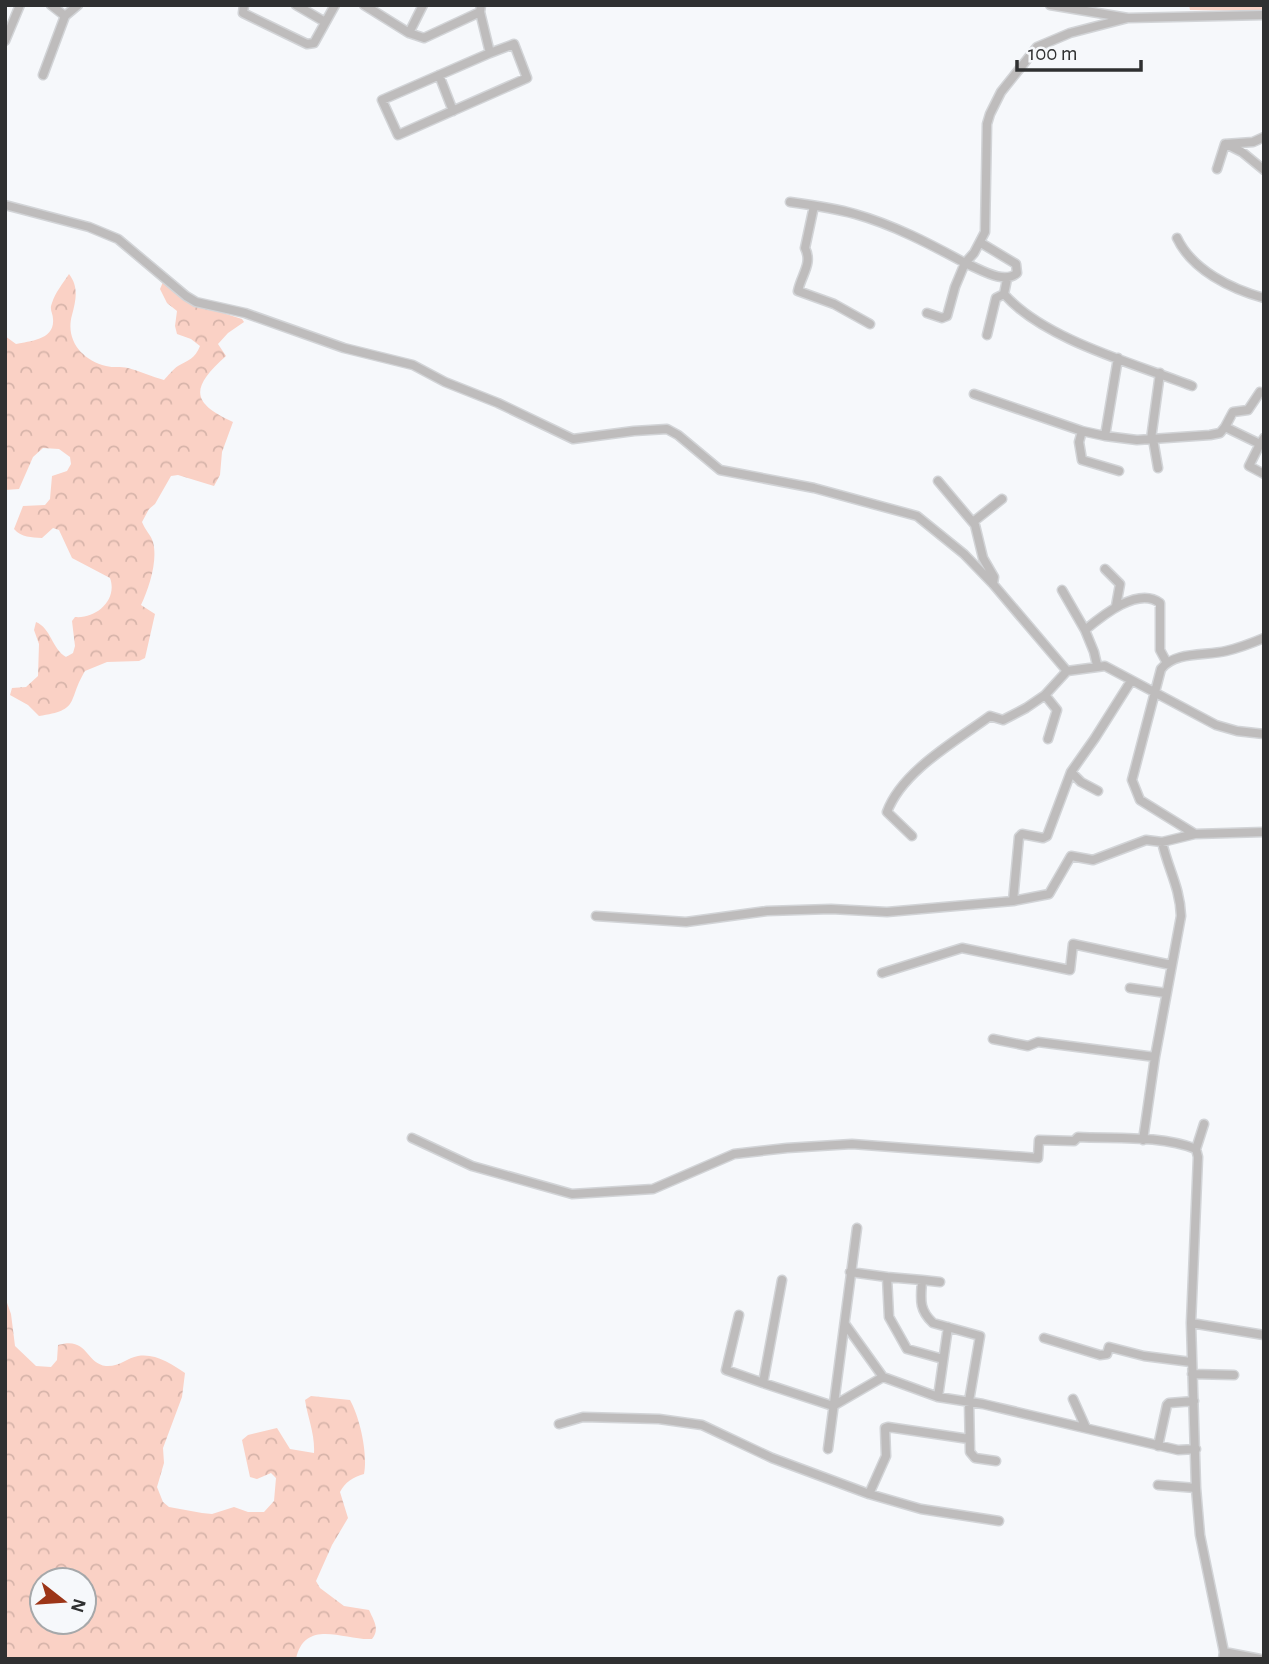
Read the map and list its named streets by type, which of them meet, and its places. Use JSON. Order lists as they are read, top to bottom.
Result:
{
  "scale_bar": "100 m",
  "north": "right"
}
